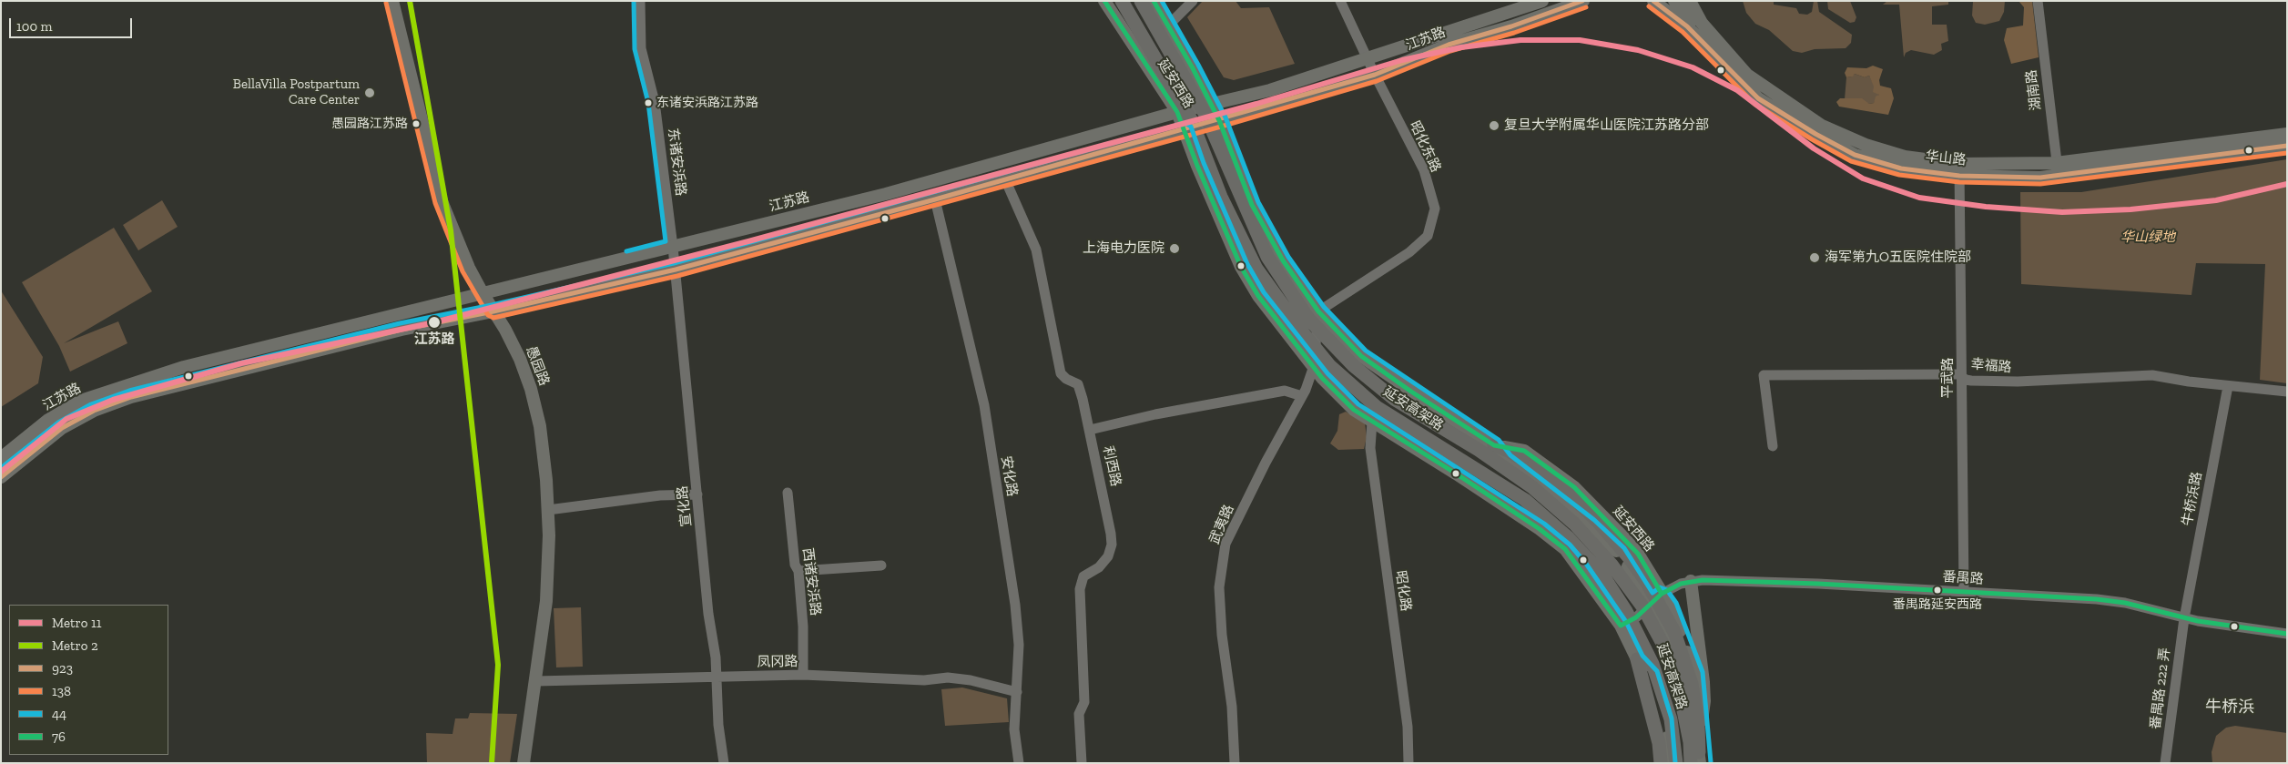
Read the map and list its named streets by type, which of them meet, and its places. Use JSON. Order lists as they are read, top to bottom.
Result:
{
  "streets": {
    "highway": ["延安高架路"],
    "main road": [
      "江苏路",
      "延安西路",
      "华山路",
      "愚园路"
    ],
    "street": [
      "湖南路",
      "昭化东路",
      "东诸安浜路",
      "幸福路",
      "平武路",
      "利西路",
      "安化路",
      "牛桥浜路",
      "宣化路",
      "武夷路",
      "番禺路",
      "西诸安浜路",
      "昭化路",
      "凤冈路",
      "番禺路 222 弄"
    ]
  },
  "crossings": [
    ["江苏路", "延安西路"],
    ["江苏路", "昭化东路"],
    ["江苏路", "东诸安浜路"],
    ["江苏路", "愚园路"],
    ["江苏路", "利西路"],
    ["江苏路", "安化路"],
    ["江苏路", "宣化路"],
    ["延安西路", "昭化东路"],
    ["延安西路", "武夷路"],
    ["延安西路", "番禺路"],
    ["延安西路", "昭化路"],
    ["湖南路", "华山路"],
    ["昭化东路", "武夷路"],
    ["华山路", "平武路"],
    ["东诸安浜路", "宣化路"],
    ["愚园路", "凤冈路"],
    ["幸福路", "平武路"],
    ["幸福路", "牛桥浜路"],
    ["平武路", "番禺路"],
    ["安化路", "凤冈路"],
    ["牛桥浜路", "番禺路"],
    ["牛桥浜路", "番禺路 222 弄"],
    ["宣化路", "凤冈路"],
    ["番禺路", "番禺路 222 弄"],
    ["西诸安浜路", "凤冈路"]
  ],
  "districts": ["牛桥浜"],
  "parks": ["华山绿地"],
  "places": [
    "BellaVilla Postpartum Care Center",
    "东诸安浜路江苏路",
    "愚园路江苏路",
    "复旦大学附属华山医院江苏路分部",
    "上海电力医院",
    "海军第九O五医院住院部",
    "江苏路",
    "番禺路延安西路"
  ],
  "lines": [
    "metro line 2",
    "transit line 923",
    "transit line 44",
    "transit line 76",
    "transit line 138",
    "metro line 11"
  ],
  "legend": [
    "Metro 11",
    "Metro 2",
    "923",
    "138",
    "44",
    "76"
  ],
  "scale_bar": "100 m"
}
